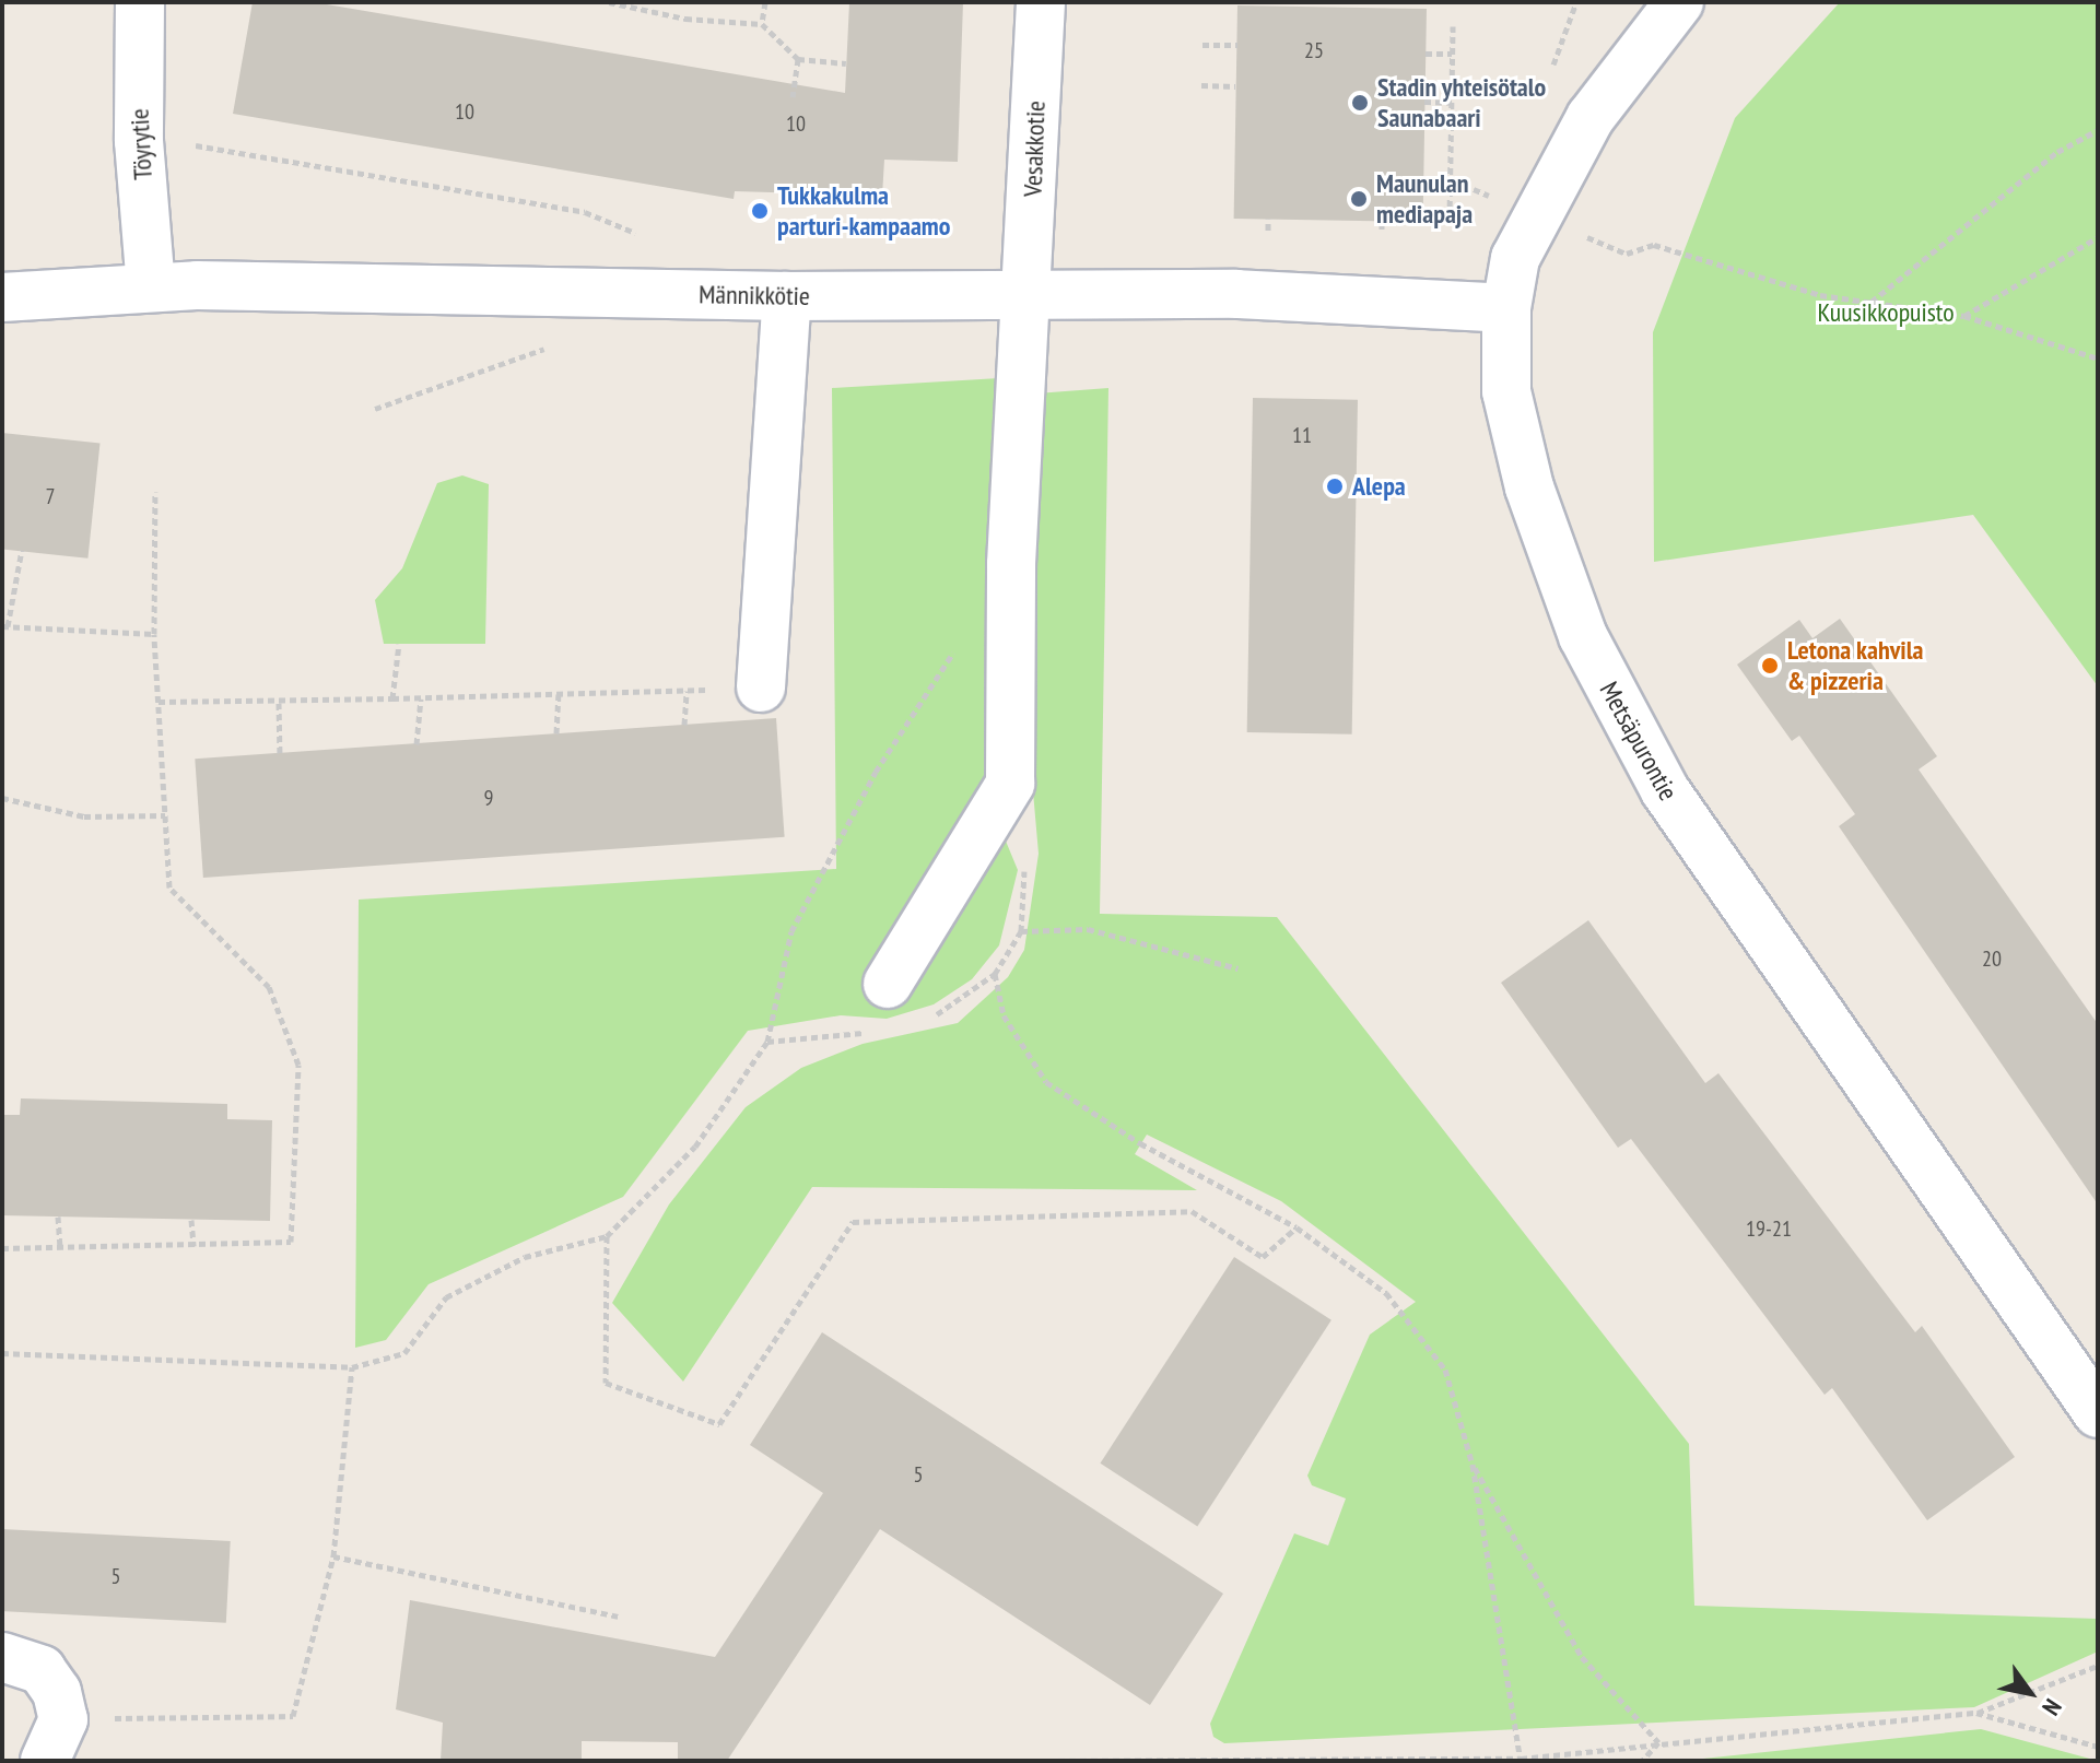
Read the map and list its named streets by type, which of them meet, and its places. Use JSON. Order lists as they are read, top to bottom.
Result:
{
  "streets": {
    "street": [
      "Töyrytie",
      "Vesakkotie",
      "Männikkötie",
      "Metsäpurontie"
    ]
  },
  "crossings": [
    ["Töyrytie", "Männikkötie"],
    ["Vesakkotie", "Männikkötie"],
    ["Männikkötie", "Metsäpurontie"]
  ],
  "parks": ["Kuusikkopuisto"],
  "places": [
    "Stadin yhteisötalo Saunabaari",
    "Maunulan mediapaja",
    "Tukkakulma parturi-kampaamo",
    "Alepa",
    "Letona kahvila & pizzeria"
  ],
  "house_numbers": [
    "25",
    "10",
    "10",
    "11",
    "7",
    "9",
    "20",
    "19-21",
    "5",
    "5"
  ],
  "north": "bottom right"
}
